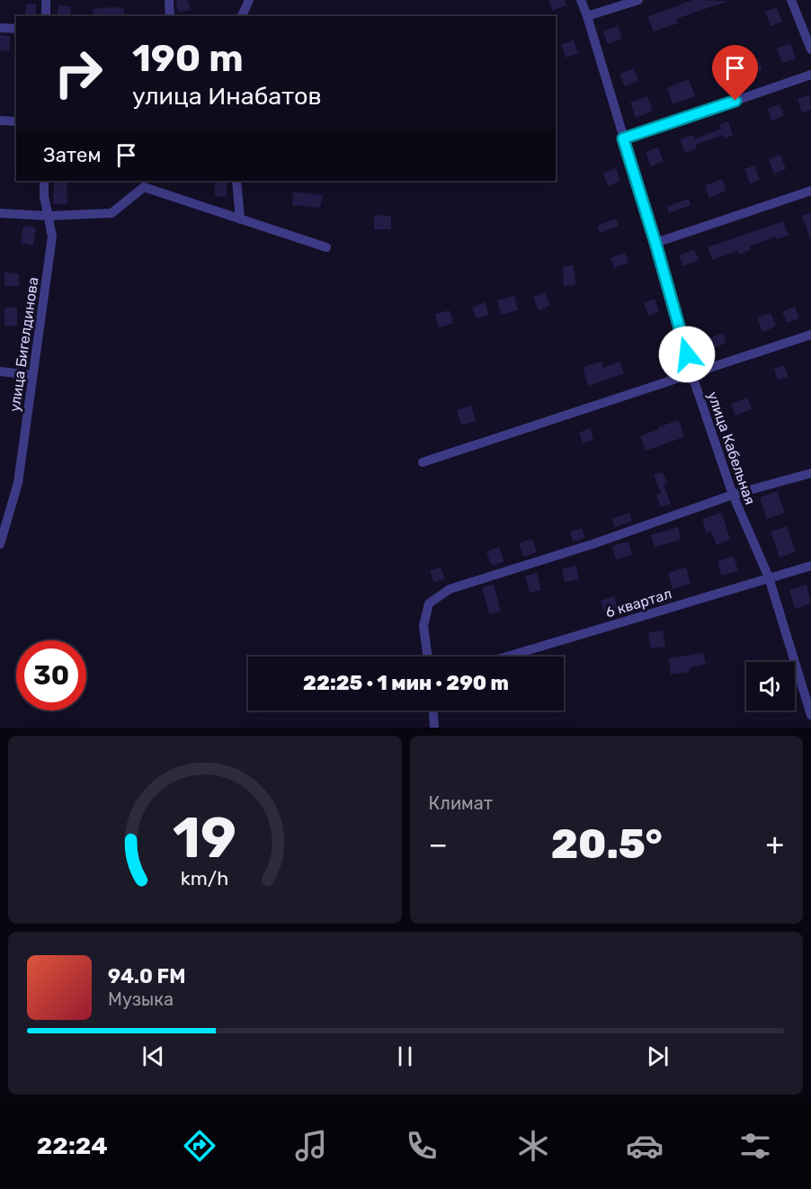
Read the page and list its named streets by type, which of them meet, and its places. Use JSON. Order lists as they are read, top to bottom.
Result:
{
  "streets": {
    "street": ["улица Бигелдинова", "улица Кабельная", "6 квартал"]
  },
  "crossings": [
    ["улица Кабельная", "6 квартал"]
  ],
  "page": {
    "turn": ["190 m", "улица Инабатов"],
    "then": "Затем",
    "limit": "30",
    "trip": "22:25 · 1 мин · 290 m",
    "tile": "Климат",
    "heat": ["−", "20.5°", "+"],
    "song": ["94.0 FM", "Музыка"],
    "tabs": "22:24",
    "gauge": ["19", "km/h"]
  }
}
